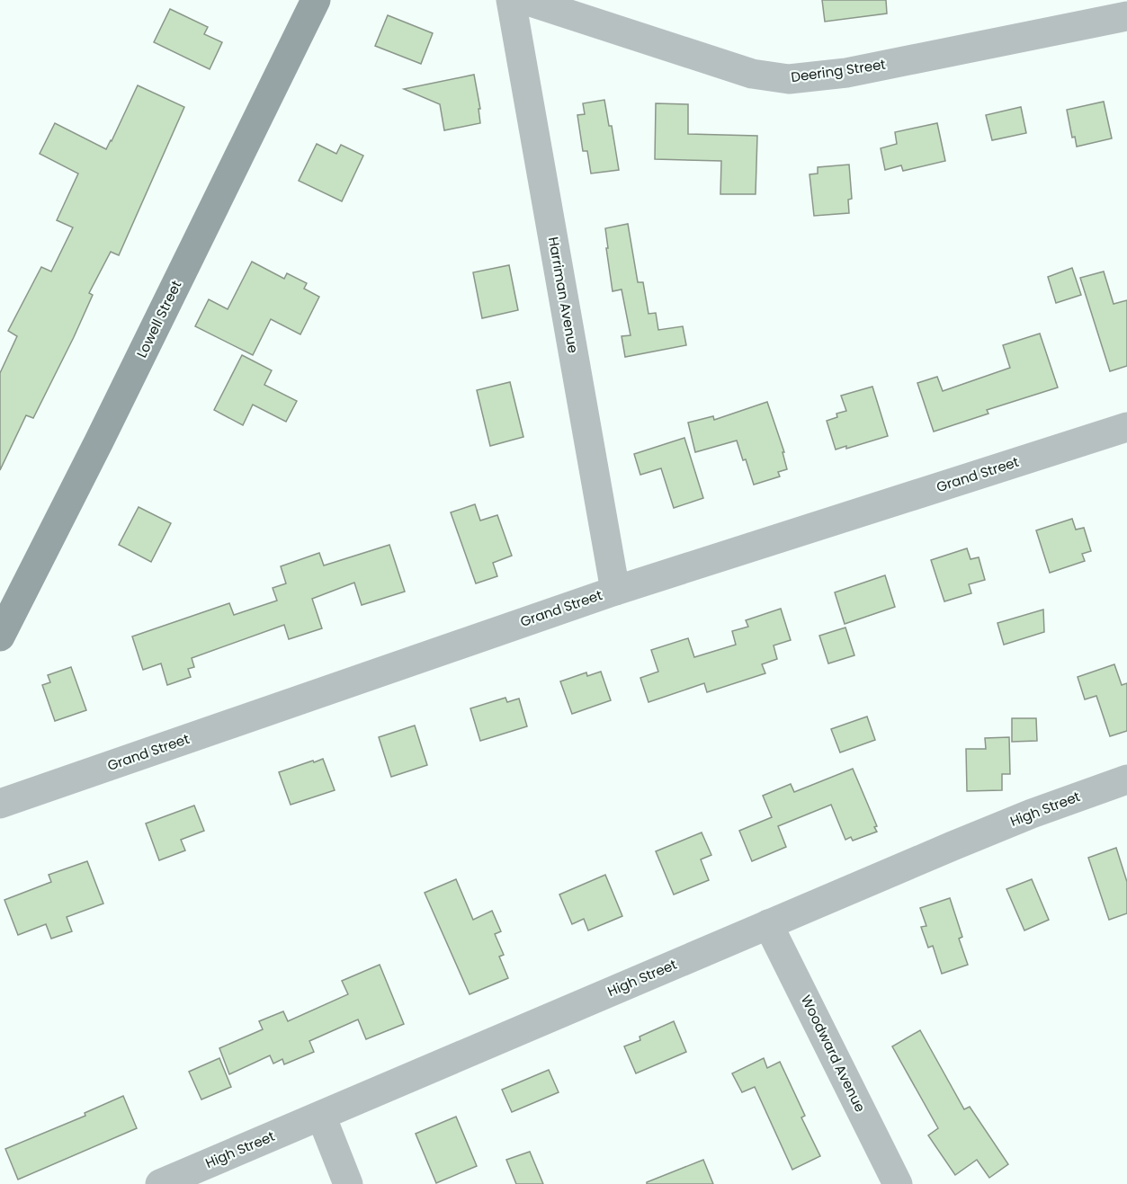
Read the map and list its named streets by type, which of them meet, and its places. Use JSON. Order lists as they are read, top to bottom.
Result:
{
  "streets": {
    "main road": ["Lowell Street"],
    "street": [
      "Deering Street",
      "Harriman Avenue",
      "Grand Street",
      "High Street",
      "Woodward Avenue"
    ]
  },
  "crossings": [
    ["Harriman Avenue", "Grand Street"],
    ["High Street", "Woodward Avenue"]
  ]
}
